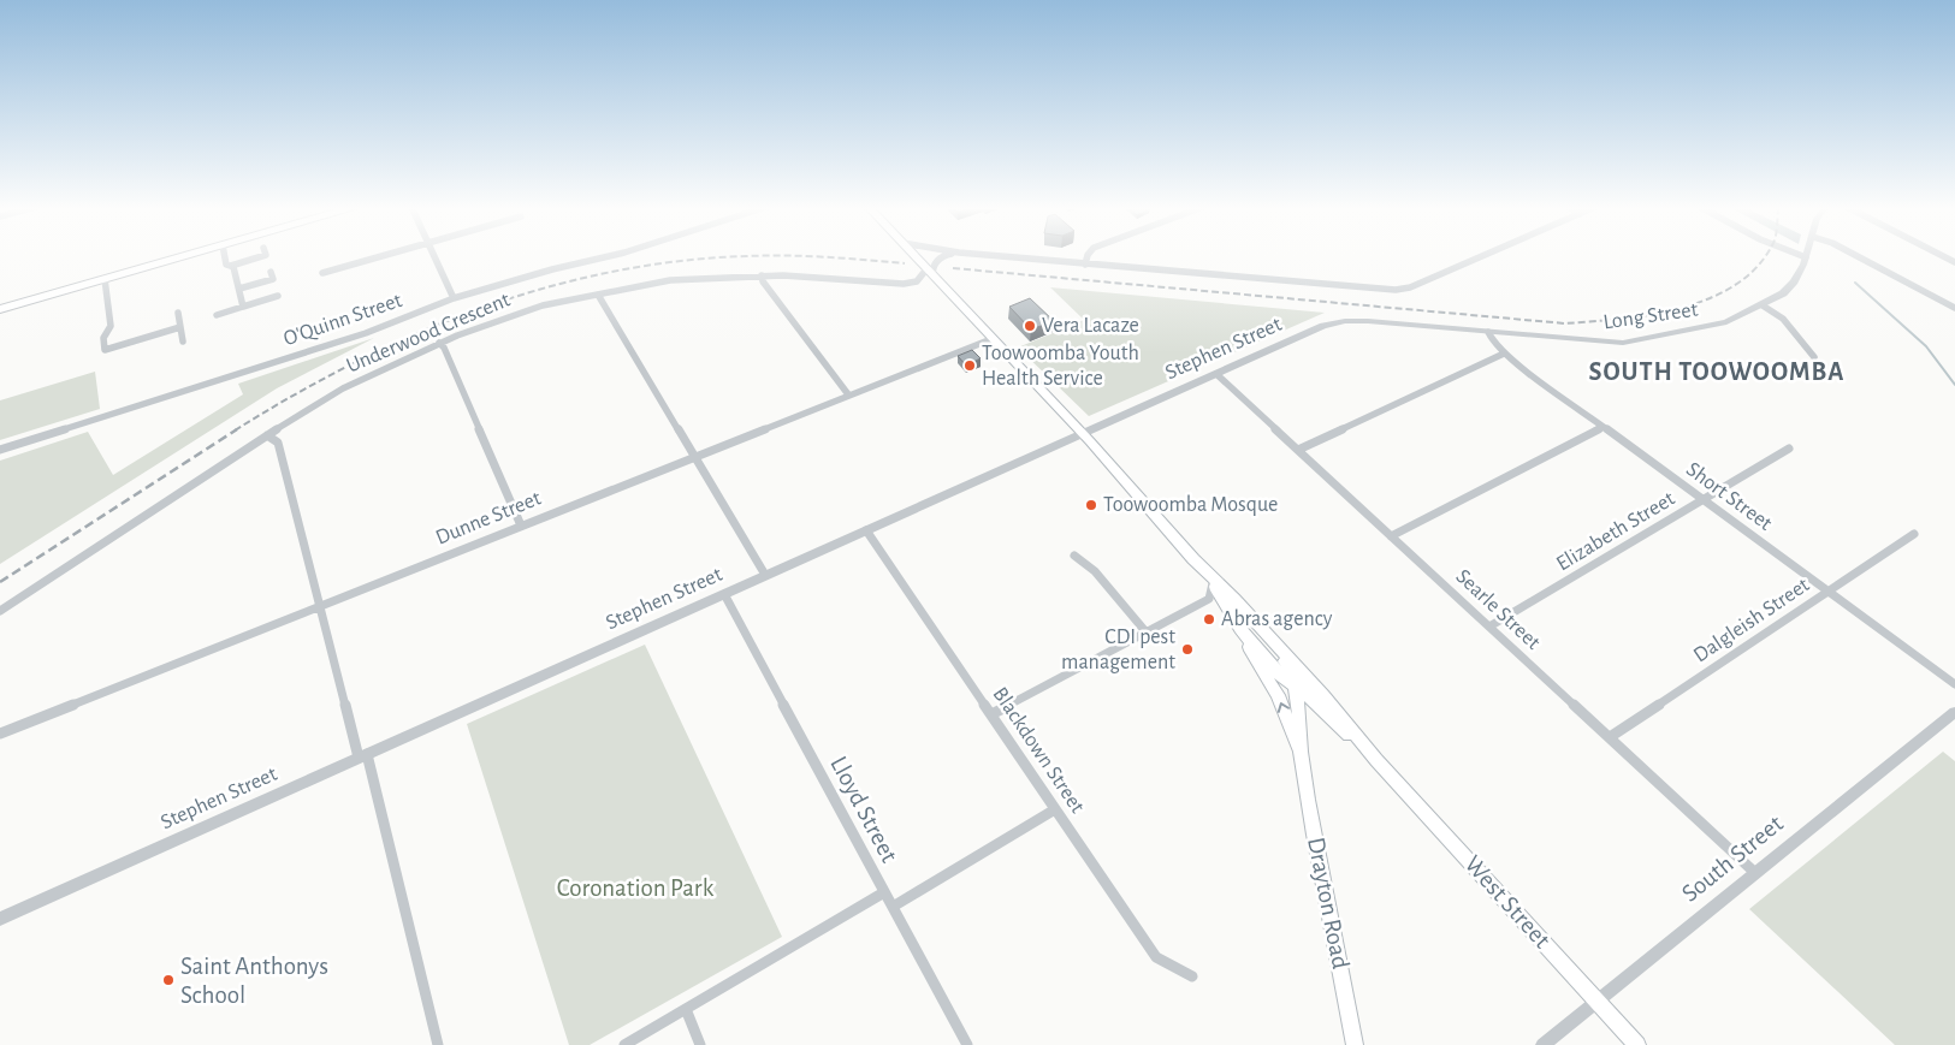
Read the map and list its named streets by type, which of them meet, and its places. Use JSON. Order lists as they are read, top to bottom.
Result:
{
  "streets": {
    "main road": ["West Street", "Drayton Road"],
    "street": [
      "Long Street",
      "O'Quinn Street",
      "Underwood Crescent",
      "Stephen Street",
      "Short Street",
      "Dunne Street",
      "Elizabeth Street",
      "Searle Street",
      "Dalgleish Street",
      "Blackdown Street",
      "Lloyd Street",
      "South Street"
    ]
  },
  "crossings": [
    ["Long Street", "Stephen Street"],
    ["Long Street", "Short Street"],
    ["Stephen Street", "Searle Street"],
    ["Stephen Street", "Blackdown Street"],
    ["Stephen Street", "Lloyd Street"],
    ["Short Street", "Elizabeth Street"],
    ["Short Street", "Dalgleish Street"],
    ["Elizabeth Street", "Searle Street"],
    ["Searle Street", "Dalgleish Street"],
    ["Searle Street", "South Street"],
    ["South Street", "West Street"]
  ],
  "districts": ["SOUTH TOOWOOMBA"],
  "parks": ["Coronation Park"],
  "places": [
    "Vera Lacaze",
    "Toowoomba Youth Health Service",
    "Toowoomba Mosque",
    "Abras agency",
    "CDI pest management",
    "Saint Anthonys School"
  ]
}
